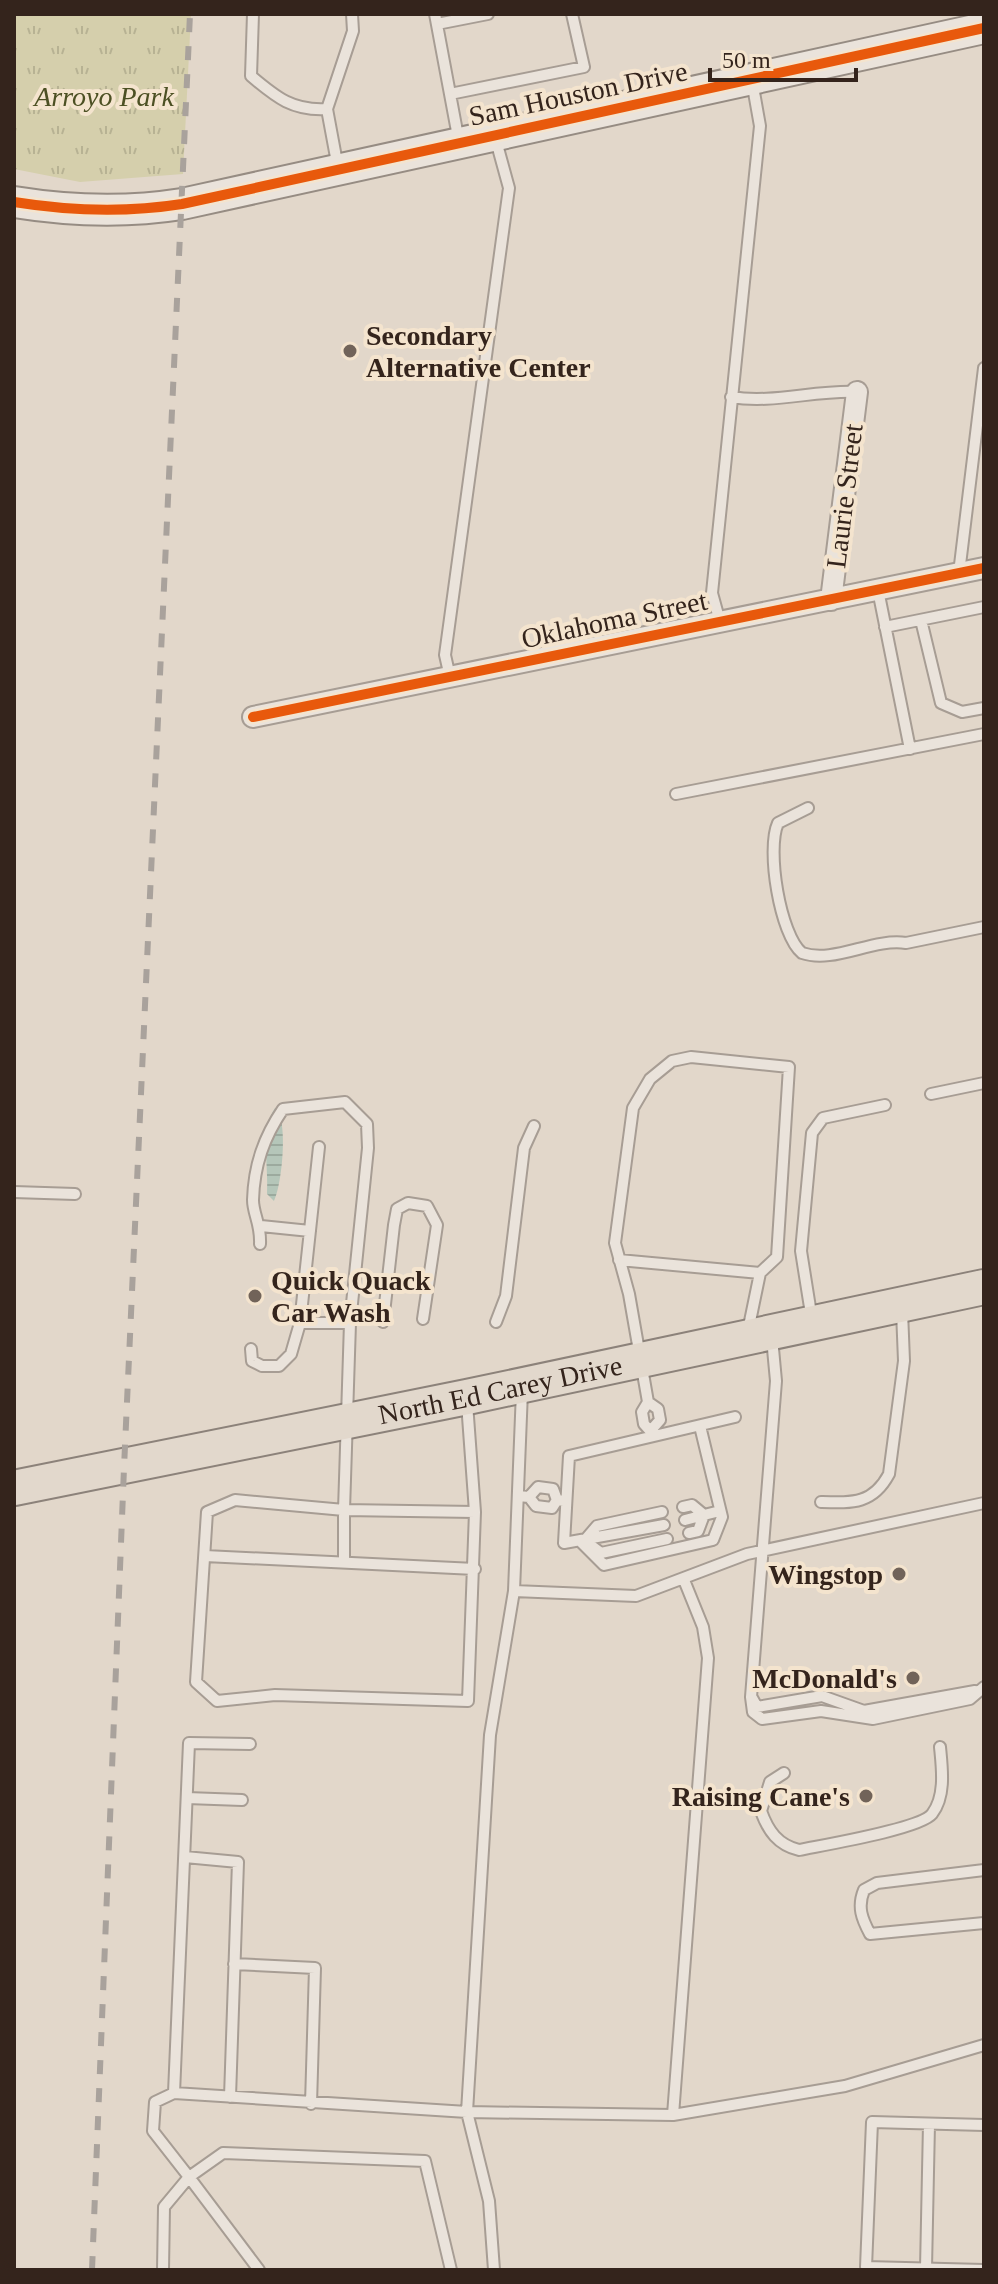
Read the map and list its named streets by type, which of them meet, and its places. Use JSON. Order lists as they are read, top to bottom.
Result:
{
  "streets": {
    "main road": ["North Ed Carey Drive"],
    "street": ["Sam Houston Drive", "Laurie Street", "Oklahoma Street"]
  },
  "crossings": [
    ["Laurie Street", "Oklahoma Street"]
  ],
  "parks": ["Arroyo Park"],
  "places": [
    "Secondary Alternative Center",
    "Quick Quack Car Wash",
    "Wingstop",
    "McDonald's",
    "Raising Cane's"
  ],
  "scale_bar": "50 m"
}
